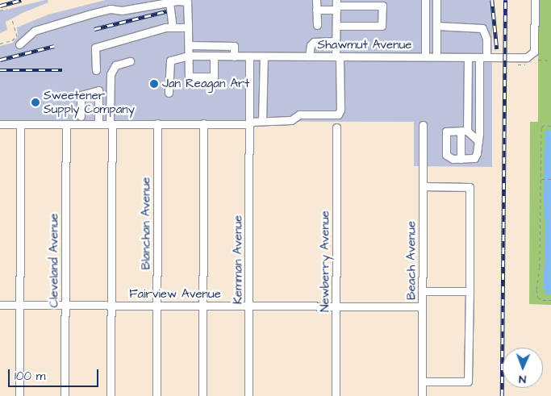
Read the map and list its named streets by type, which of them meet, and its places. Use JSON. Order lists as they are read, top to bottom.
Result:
{
  "streets": {
    "street": [
      "Shawmut Avenue",
      "Blanchan Avenue",
      "Kemman Avenue",
      "Cleveland Avenue",
      "Beach Avenue",
      "Newberry Avenue",
      "Fairview Avenue"
    ]
  },
  "crossings": [
    ["Shawmut Avenue", "Kemman Avenue"],
    ["Blanchan Avenue", "Fairview Avenue"],
    ["Kemman Avenue", "Fairview Avenue"],
    ["Cleveland Avenue", "Fairview Avenue"],
    ["Beach Avenue", "Fairview Avenue"],
    ["Newberry Avenue", "Fairview Avenue"]
  ],
  "places": ["Jan Reagan Art", "Sweetener Supply Company"],
  "scale_bar": "100 m",
  "north": "bottom"
}
